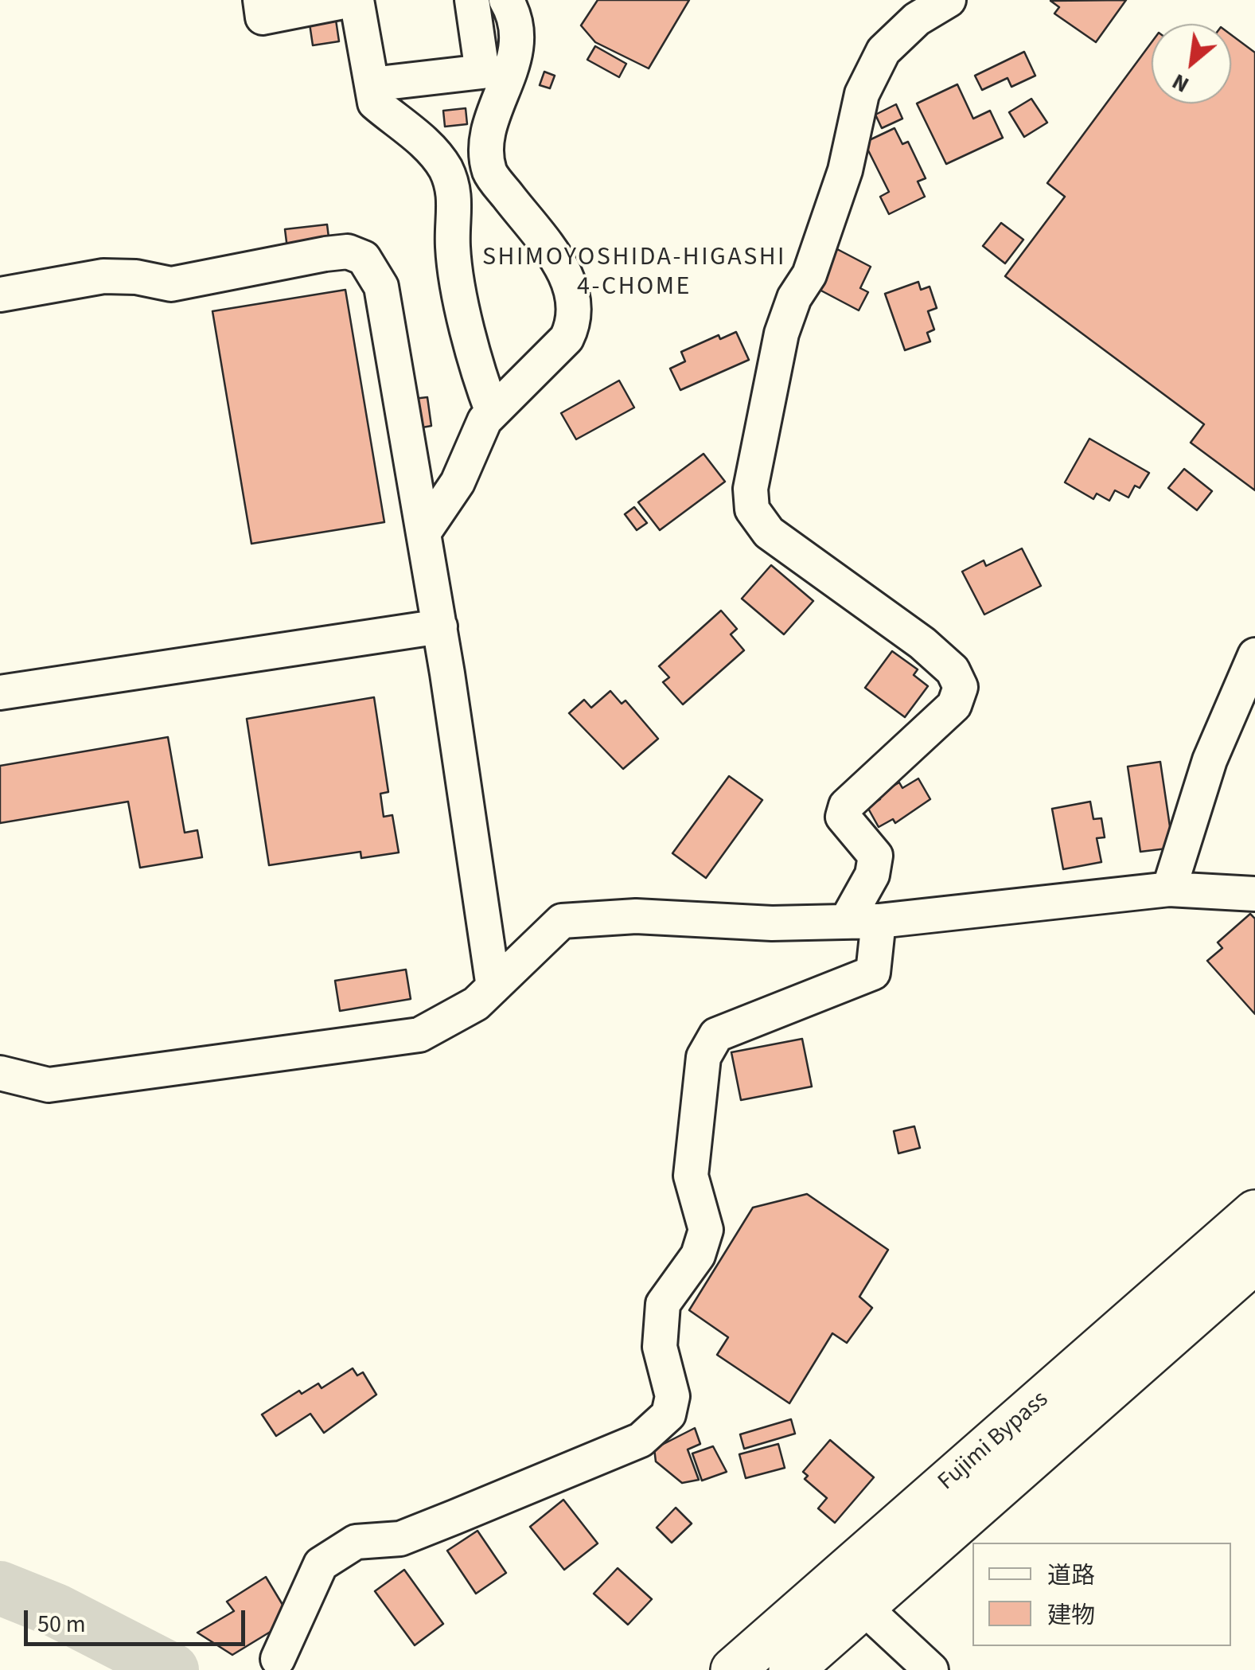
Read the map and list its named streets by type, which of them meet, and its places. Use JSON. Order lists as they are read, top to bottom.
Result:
{
  "streets": {
    "highway": ["Fujimi Bypass"]
  },
  "districts": ["SHIMOYOSHIDA-HIGASHI 4-CHOME"],
  "legend": ["道路", "建物"],
  "scale_bar": "50 m",
  "north": "bottom left"
}
